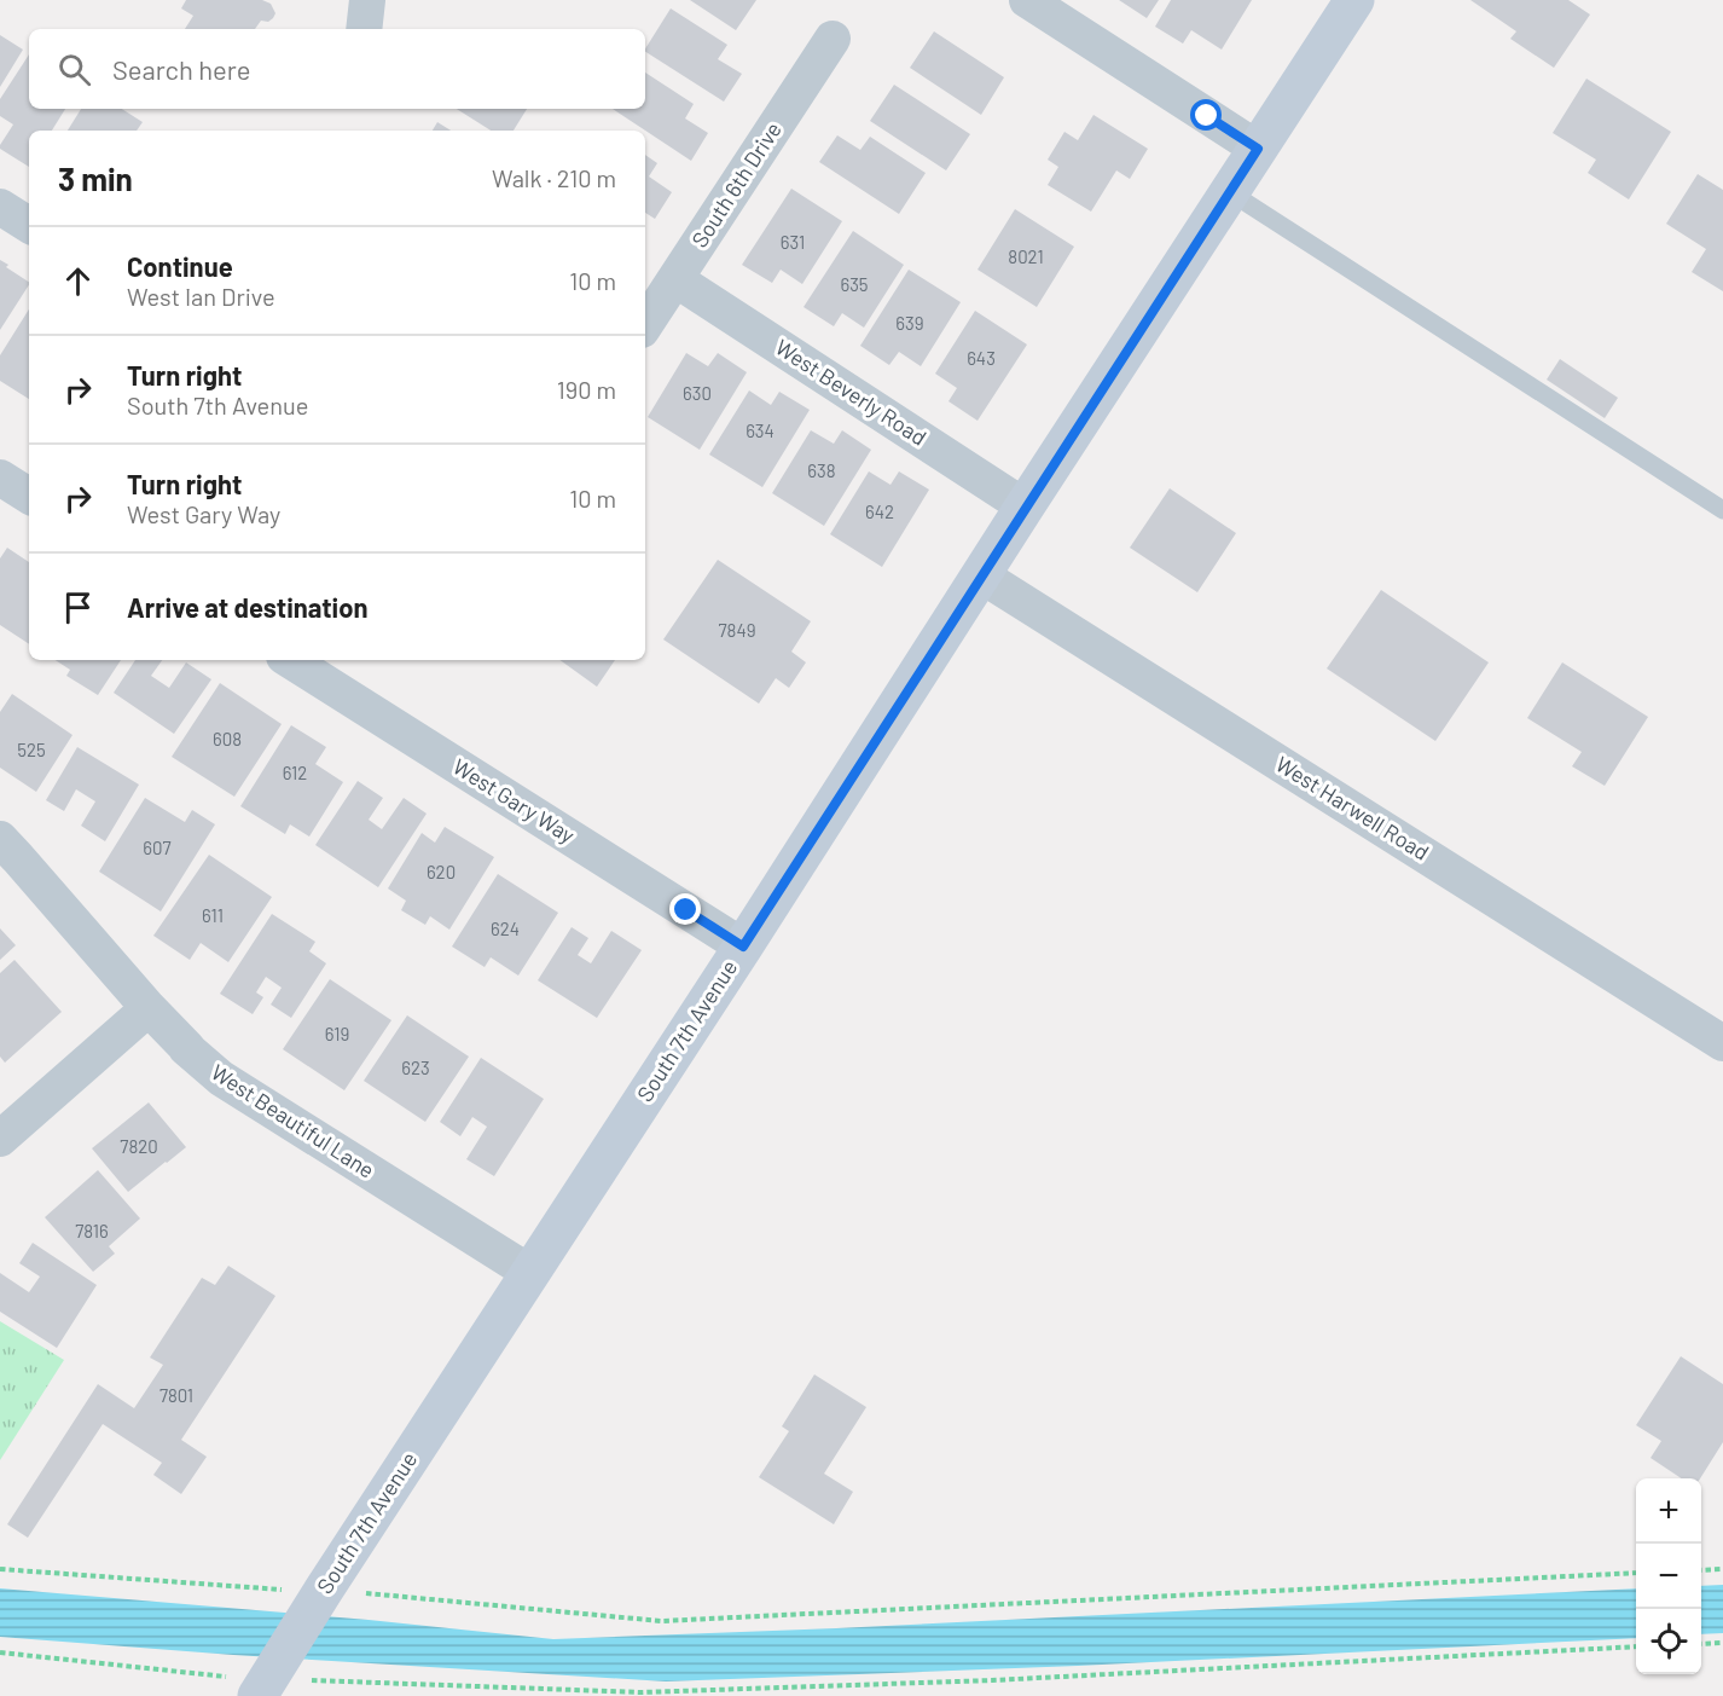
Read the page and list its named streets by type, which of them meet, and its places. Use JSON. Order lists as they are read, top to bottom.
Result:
{
  "streets": {
    "street": [
      "South 6th Drive",
      "West Beverly Road",
      "West Gary Way",
      "West Harwell Road",
      "South 7th Avenue",
      "West Beautiful Lane"
    ]
  },
  "crossings": [
    ["South 6th Drive", "West Beverly Road"],
    ["West Beverly Road", "South 7th Avenue"],
    ["West Gary Way", "South 7th Avenue"],
    ["West Harwell Road", "South 7th Avenue"],
    ["South 7th Avenue", "West Beautiful Lane"]
  ],
  "house_numbers": [
    "631",
    "8021",
    "635",
    "639",
    "643",
    "630",
    "634",
    "638",
    "642",
    "7849",
    "608",
    "525",
    "612",
    "607",
    "620",
    "611",
    "624",
    "619",
    "623",
    "7820",
    "7816",
    "7801"
  ],
  "page": {
    "search": "Search here",
    "heading": ["3 min", "Walk · 210 m"],
    "list": [
      ["Continue", "West Ian Drive", "10 m"],
      ["Turn right", "South 7th Avenue", "190 m"],
      ["Turn right", "West Gary Way", "10 m"],
      "Arrive at destination"
    ],
    "map_buttons": ["+", "−"]
  }
}
